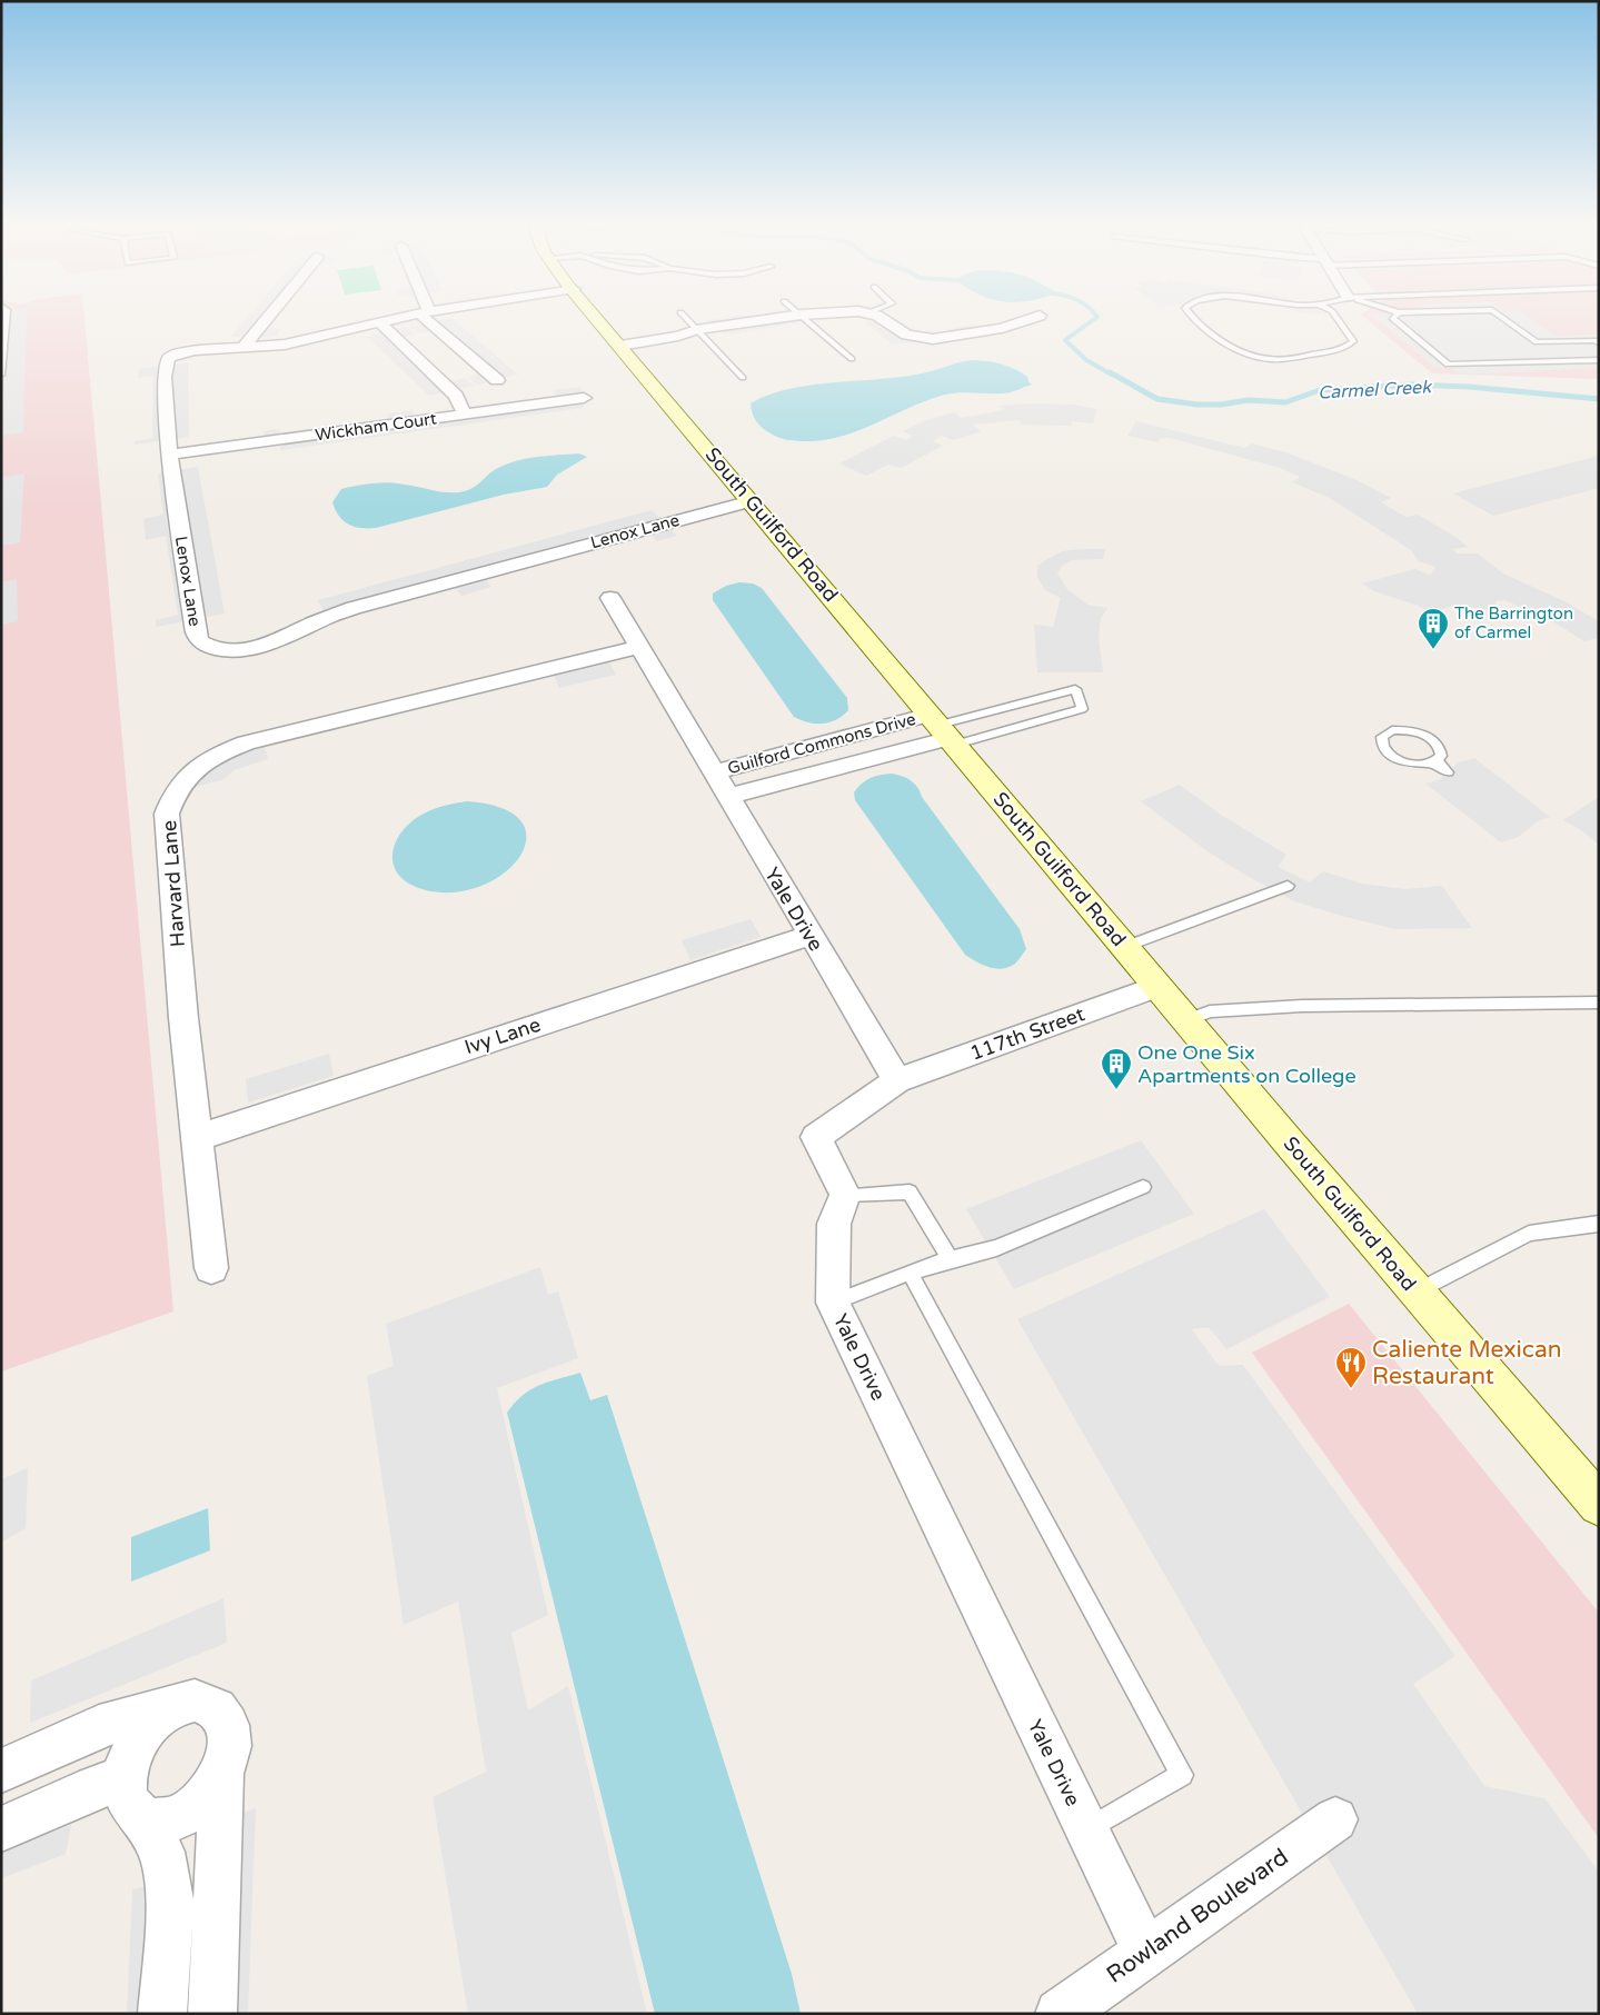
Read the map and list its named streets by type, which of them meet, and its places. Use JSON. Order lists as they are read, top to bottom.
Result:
{
  "streets": {
    "main road": ["South Guilford Road"],
    "street": [
      "Wickham Court",
      "Lenox Lane",
      "Guilford Commons Drive",
      "Harvard Lane",
      "Yale Drive",
      "117th Street",
      "Ivy Lane",
      "Rowland Boulevard"
    ]
  },
  "crossings": [
    ["Wickham Court", "Lenox Lane"],
    ["South Guilford Road", "Lenox Lane"],
    ["South Guilford Road", "Guilford Commons Drive"],
    ["South Guilford Road", "117th Street"],
    ["Guilford Commons Drive", "Yale Drive"],
    ["Harvard Lane", "Yale Drive"],
    ["Harvard Lane", "Ivy Lane"],
    ["Yale Drive", "117th Street"],
    ["Yale Drive", "Ivy Lane"],
    ["Yale Drive", "Rowland Boulevard"]
  ],
  "water": ["Carmel Creek"],
  "places": {
    "building": ["The Barrington of Carmel", "One One Six Apartments on College"],
    "restaurant": ["Caliente Mexican Restaurant"]
  }
}
